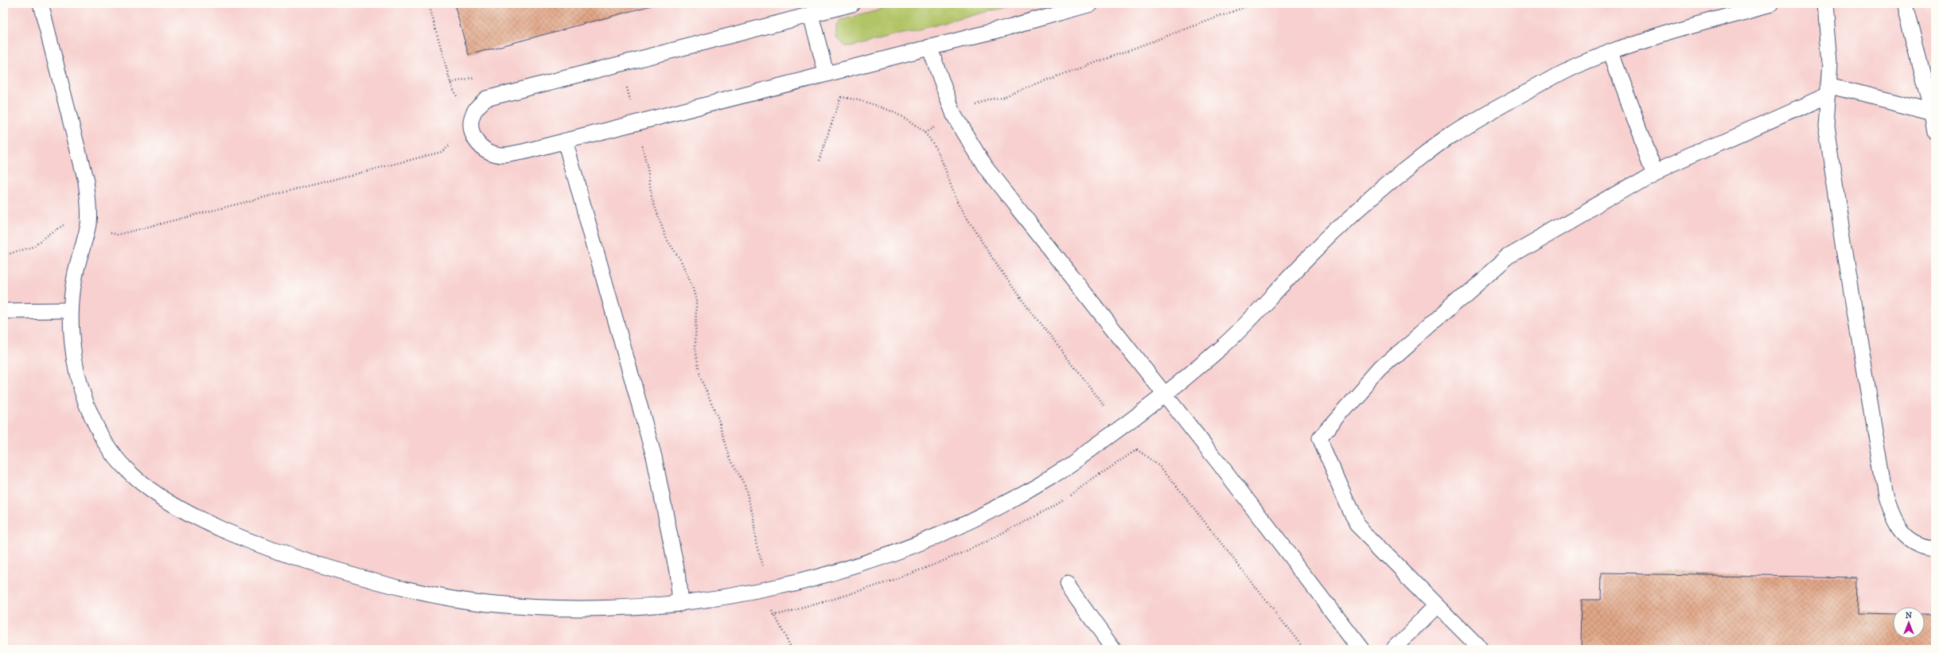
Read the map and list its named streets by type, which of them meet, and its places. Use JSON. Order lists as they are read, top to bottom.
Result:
{
  "north": "top"
}
